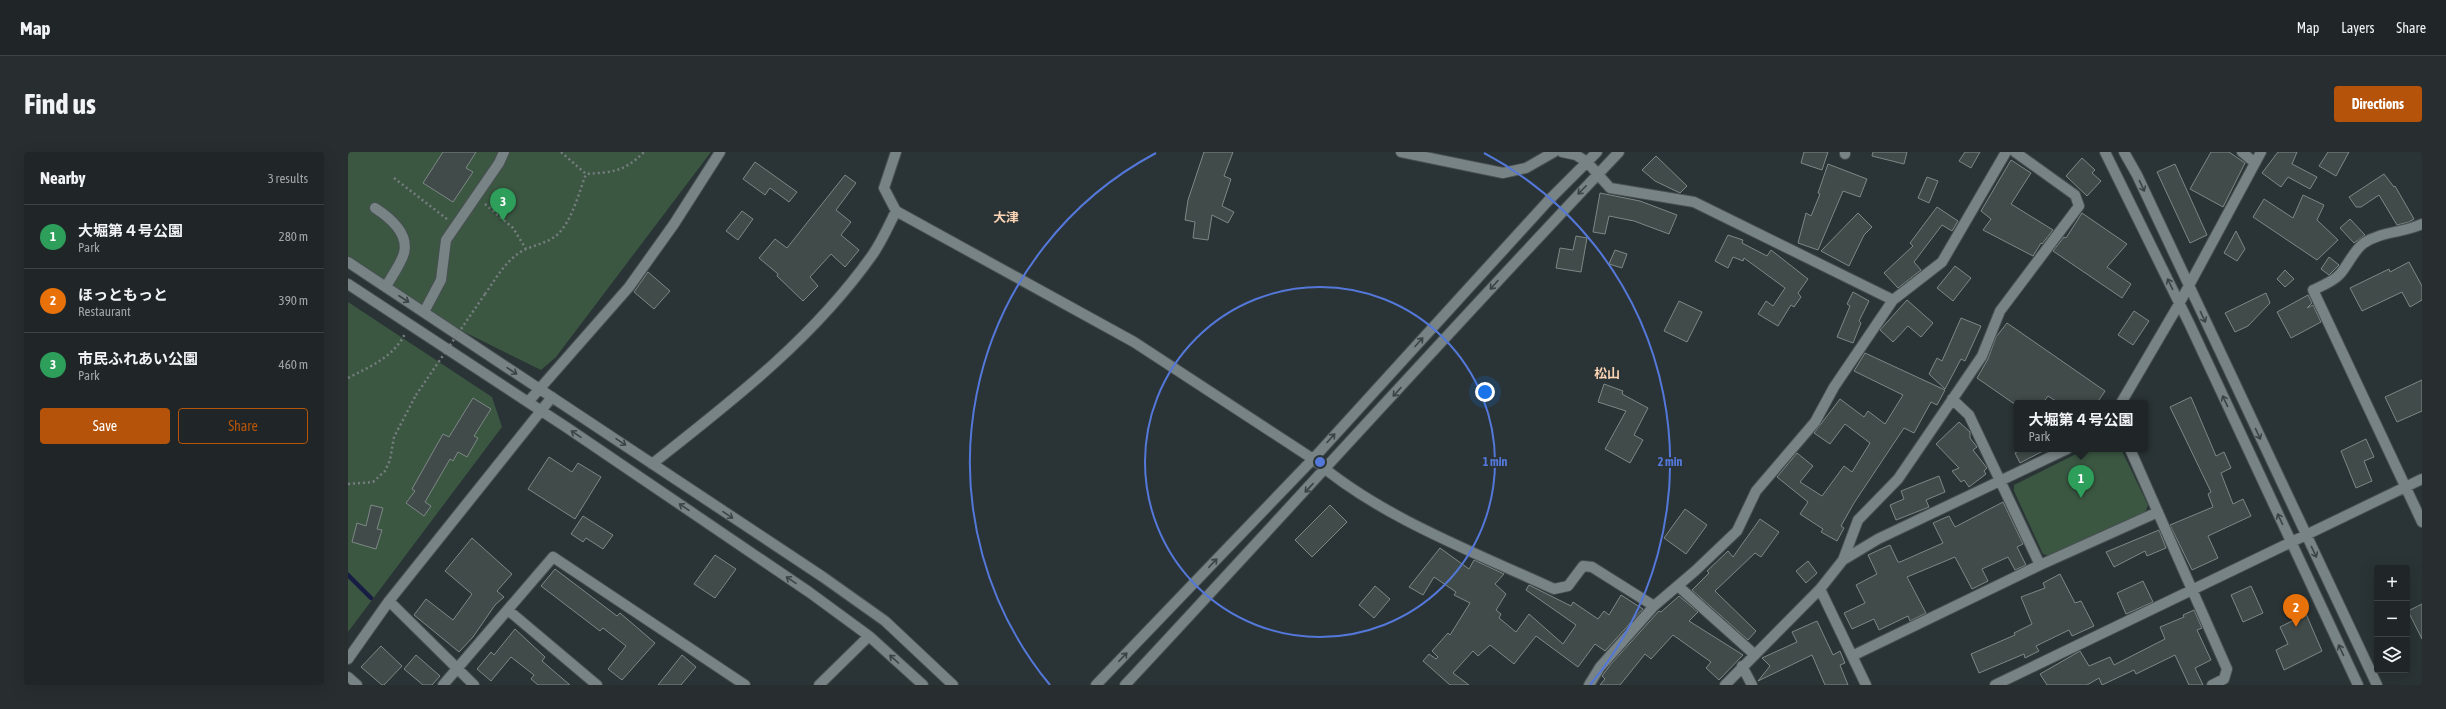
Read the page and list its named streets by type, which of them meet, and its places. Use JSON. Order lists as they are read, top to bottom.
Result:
{
  "districts": ["大津", "松山"],
  "page": {
    "header": "Map",
    "nav": ["Map", "Layers", "Share"],
    "buttons": [
      "Directions",
      ["Save", "Share"]
    ],
    "title": "Find us",
    "heading": ["Nearby", "3 results"],
    "pins": ["3", "1", "2"],
    "list": [
      {
        "mark": "1",
        "name": "大堀第４号公園",
        "note": "Park",
        "value": "280 m"
      },
      {
        "mark": "2",
        "name": "ほっともっと",
        "note": "Restaurant",
        "value": "390 m"
      },
      {
        "mark": "3",
        "name": "市民ふれあい公園",
        "note": "Park",
        "value": "460 m"
      }
    ],
    "popup": ["大堀第４号公園", "Park"],
    "map_buttons": ["+", "−"]
  },
  "rings": ["1 min", "2 min"]
}
